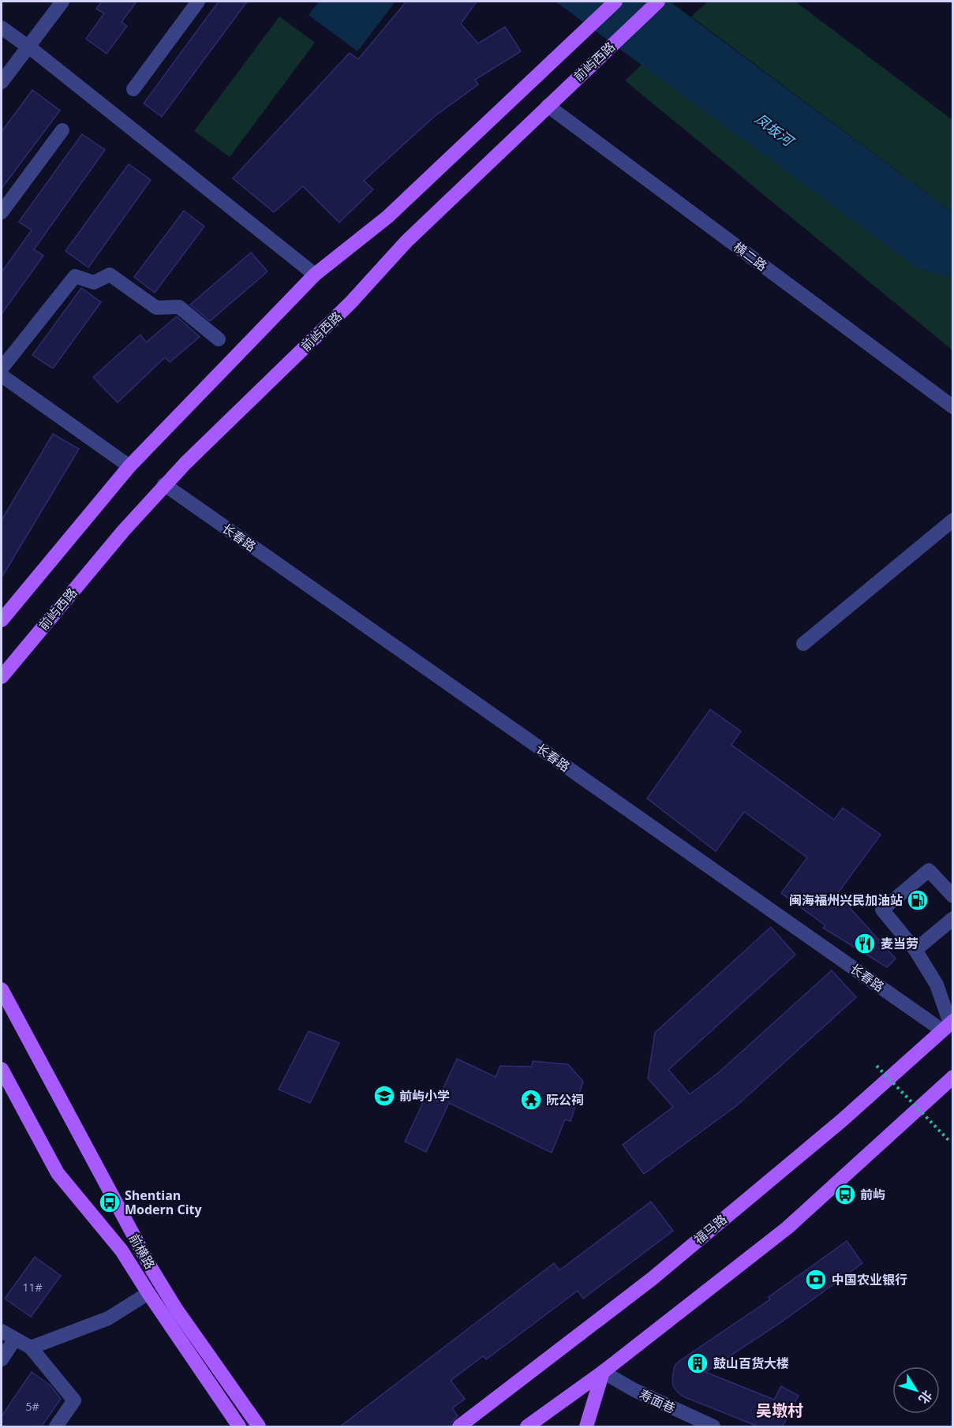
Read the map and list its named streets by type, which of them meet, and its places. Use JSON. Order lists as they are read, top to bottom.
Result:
{
  "streets": {
    "main road": ["前屿西路", "福马路", "前横路"],
    "street": ["横二路", "长春路", "寿面巷"]
  },
  "crossings": [
    ["前屿西路", "横二路"],
    ["前屿西路", "长春路"],
    ["长春路", "福马路"]
  ],
  "districts": ["吴墩村"],
  "water": ["凤坂河"],
  "places": {
    "fuel station": ["闽海福州兴民加油站"],
    "restaurant": ["麦当劳"],
    "school or university": ["前屿小学"],
    "temple": ["阮公祠"],
    "bus stop": ["前屿", "Shentian Modern City"],
    "bank": ["中国农业银行"],
    "building": ["鼓山百货大楼"]
  },
  "house_numbers": ["11#", "5#"],
  "north": "bottom right"
}
